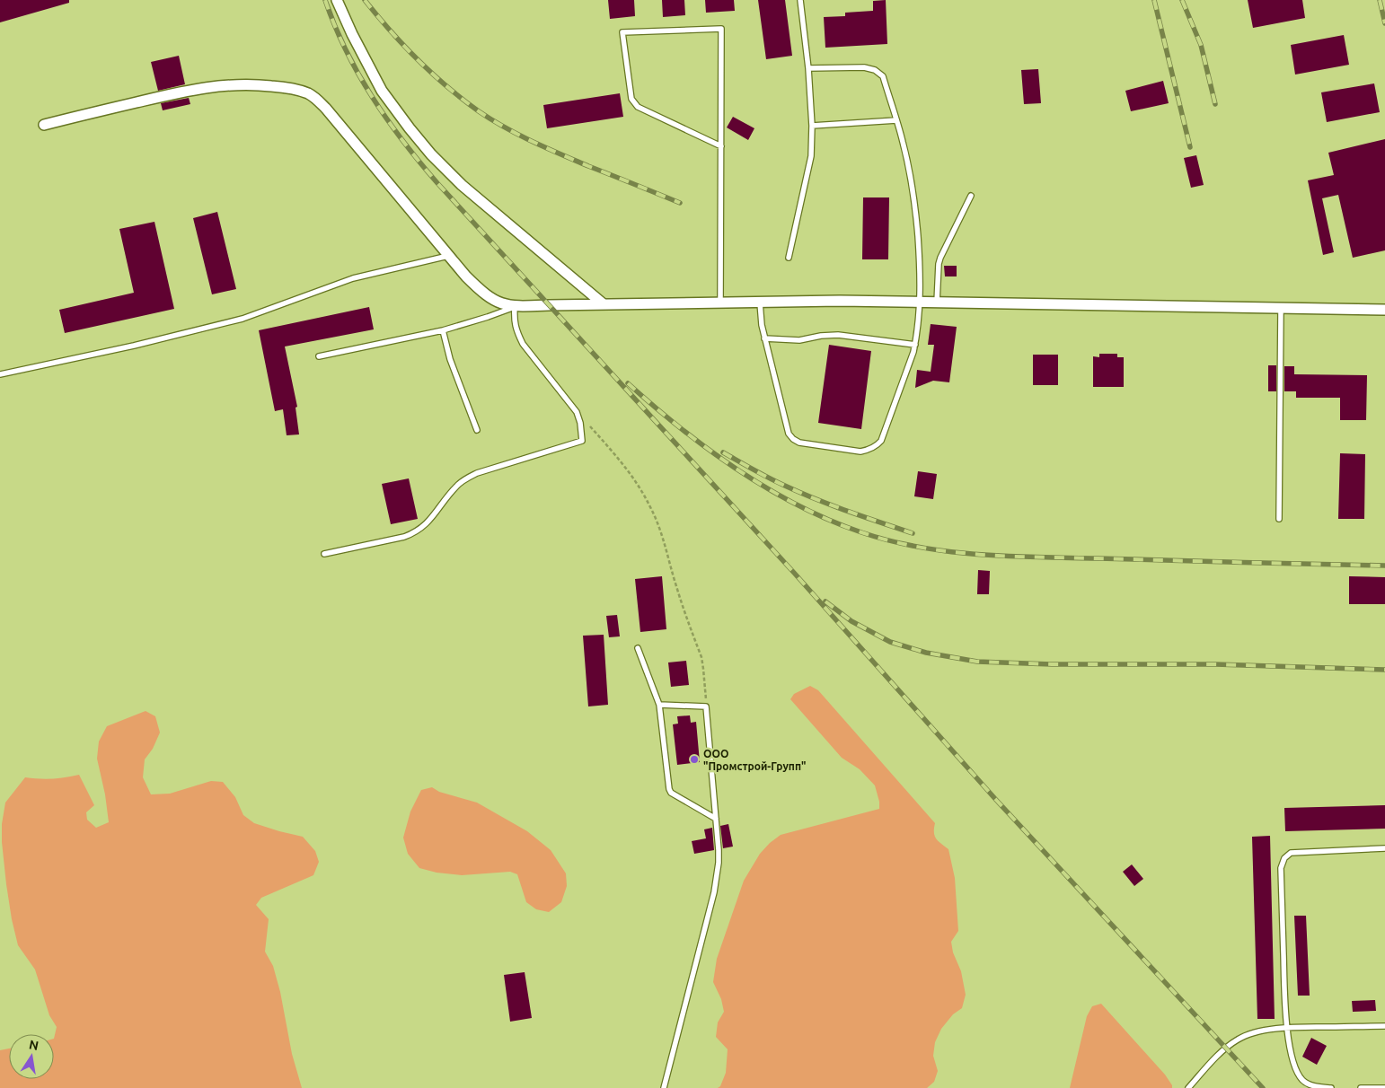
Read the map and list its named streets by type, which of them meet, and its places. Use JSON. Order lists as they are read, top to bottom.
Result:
{
  "places": ["ООО \"Промстрой-Групп\""],
  "north": "top"
}
